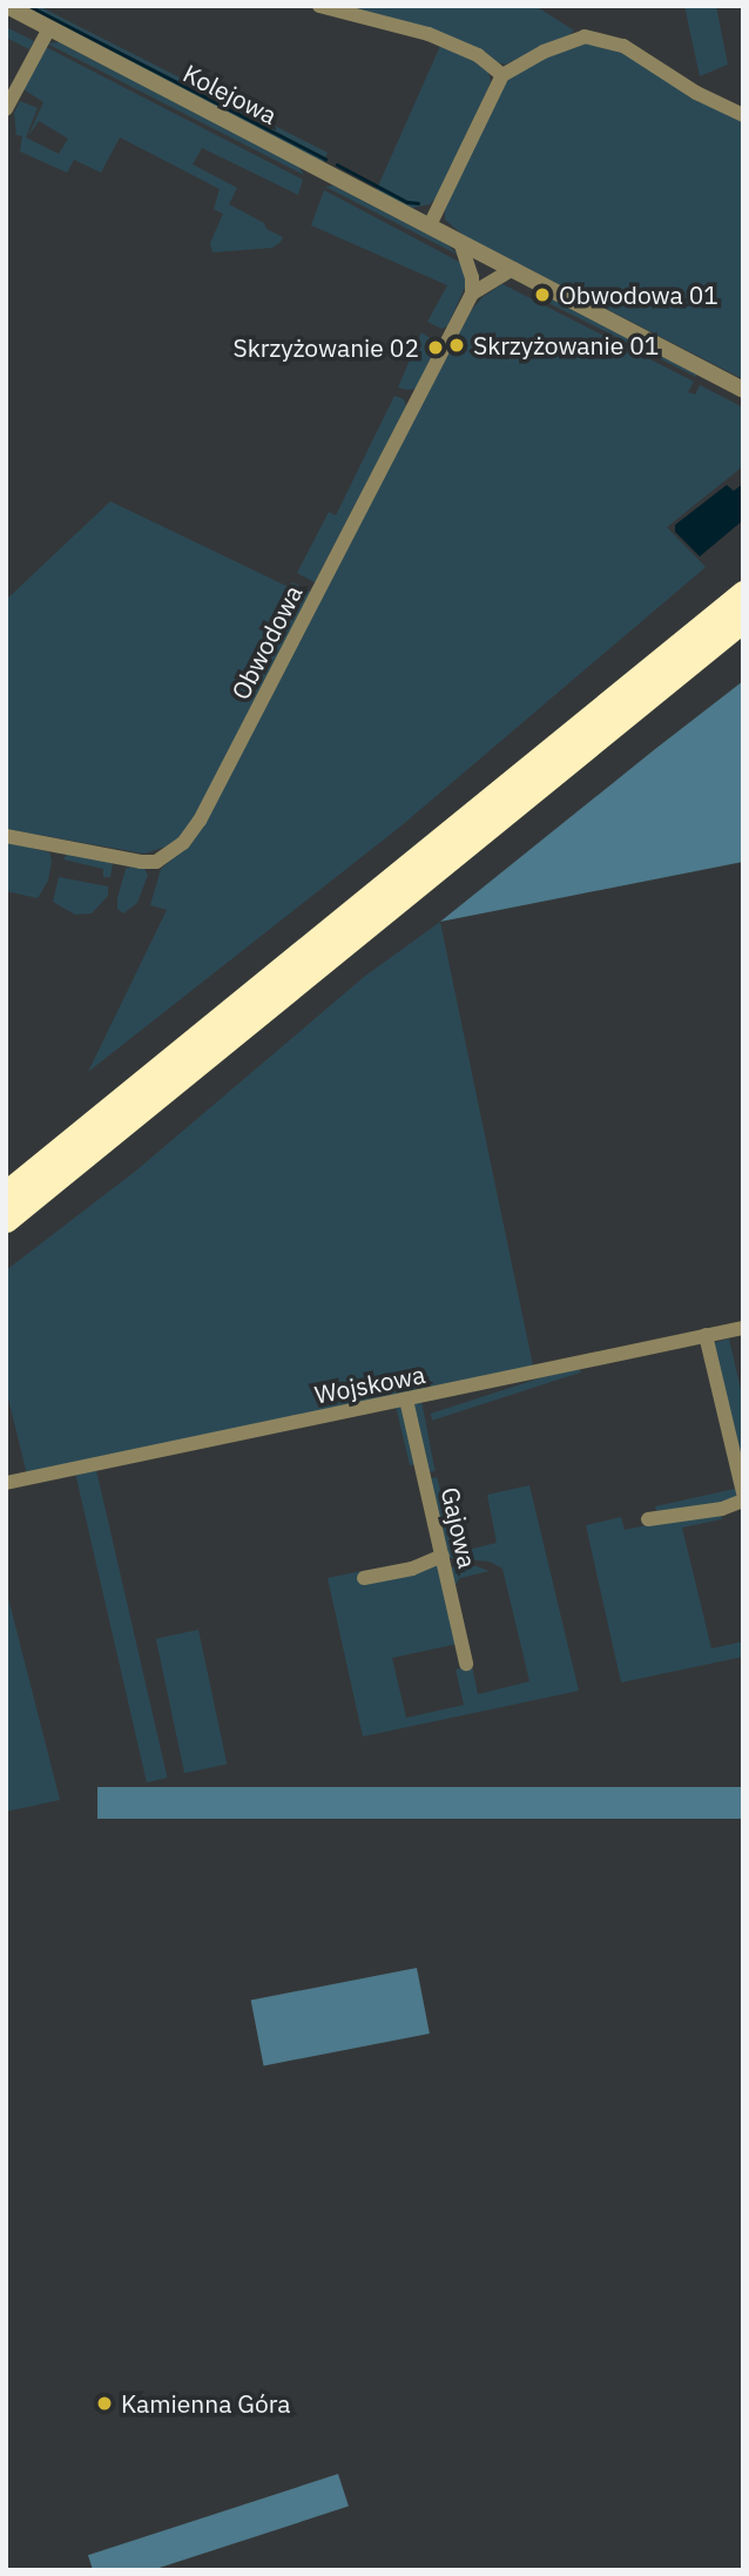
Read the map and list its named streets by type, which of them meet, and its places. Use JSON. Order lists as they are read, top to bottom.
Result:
{
  "streets": {
    "street": [
      "Kolejowa",
      "Obwodowa",
      "Wojskowa",
      "Gajowa"
    ]
  },
  "crossings": [
    ["Wojskowa", "Gajowa"]
  ],
  "places": [
    "Obwodowa 01",
    "Skrzyżowanie 01",
    "Skrzyżowanie 02",
    "Kamienna Góra"
  ]
}
